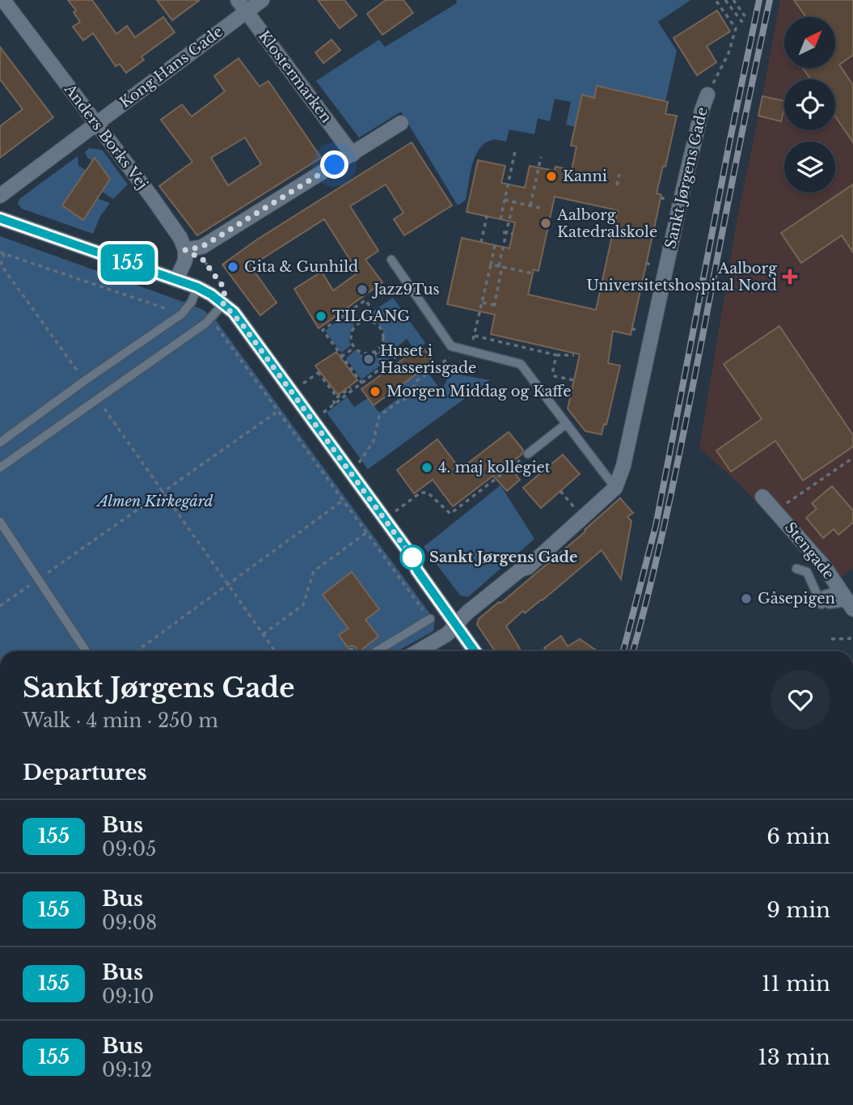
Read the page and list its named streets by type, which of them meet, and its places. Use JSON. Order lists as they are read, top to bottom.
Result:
{
  "streets": {
    "street": [
      "Kong Hans Gade",
      "Klostermarken",
      "Anders Borks Vej",
      "Sankt Jørgens Gade",
      "Stengade"
    ]
  },
  "crossings": [
    ["Kong Hans Gade", "Klostermarken"],
    ["Kong Hans Gade", "Anders Borks Vej"]
  ],
  "parks": ["Almen Kirkegård"],
  "places": {
    "other": [
      "Kanni",
      "Aalborg Katedralskole",
      "Gita & Gunhild",
      "Jazz9Tus",
      "TILGANG",
      "Huset i Hasserisgade",
      "Morgen Middag og Kaffe",
      "4. maj kollegiet",
      "Sankt Jørgens Gade",
      "Gåsepigen"
    ],
    "health": ["Aalborg Universitetshospital Nord"]
  },
  "lines": ["bus line 155"],
  "north": "top right",
  "page": {
    "on_map": "155",
    "heading": [
      ["Sankt Jørgens Gade", "Walk · 4 min · 250 m"],
      "Departures"
    ],
    "list": [
      {
        "mark": "155",
        "name": "Bus",
        "note": "09:05",
        "value": "6 min"
      },
      {
        "mark": "155",
        "name": "Bus",
        "note": "09:08",
        "value": "9 min"
      },
      {
        "mark": "155",
        "name": "Bus",
        "note": "09:10",
        "value": "11 min"
      },
      {
        "mark": "155",
        "name": "Bus",
        "note": "09:12",
        "value": "13 min"
      }
    ]
  }
}
